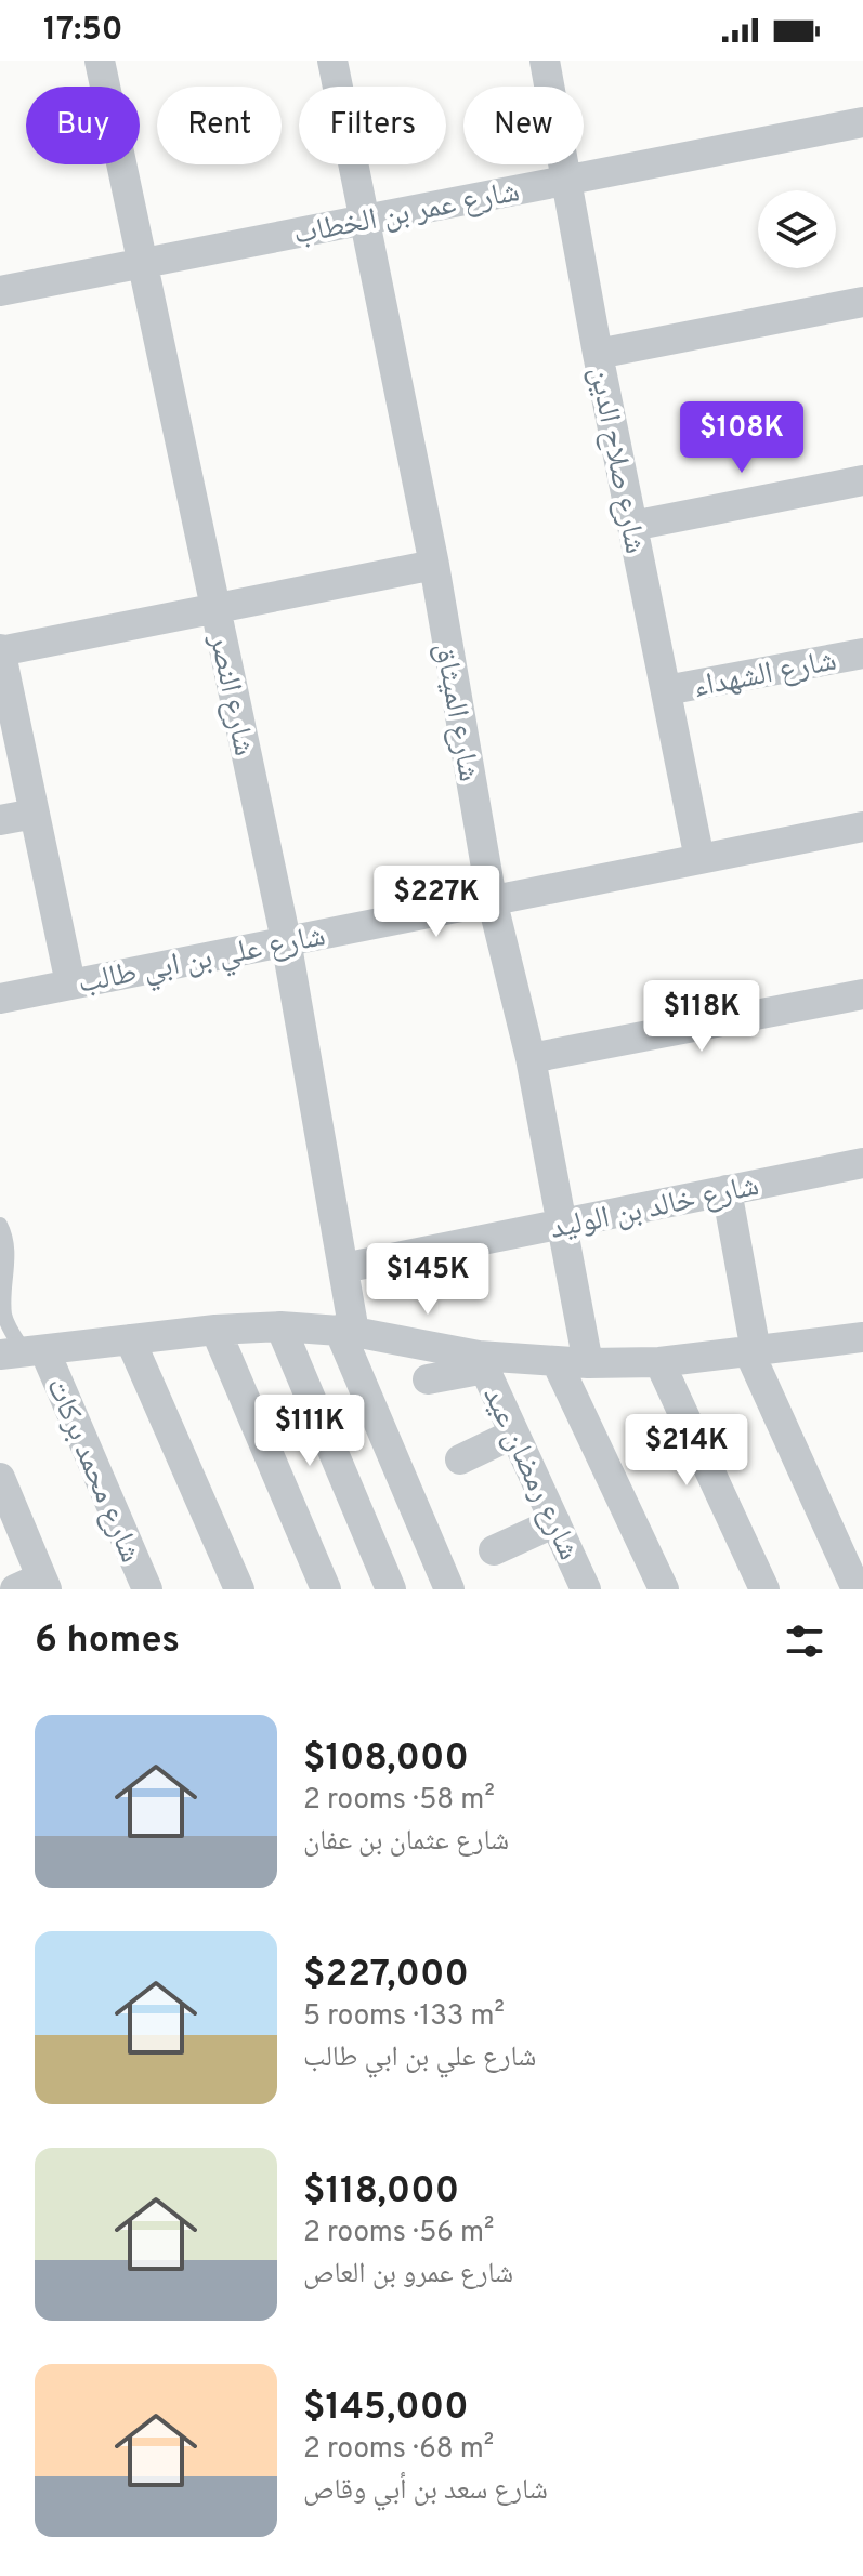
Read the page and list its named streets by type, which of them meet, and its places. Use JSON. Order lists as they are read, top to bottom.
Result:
{
  "streets": {
    "street": [
      "شارع عمر بن الخطاب",
      "شارع صلاح الدين",
      "شارع الشهداء",
      "شارع النصر",
      "شارع الميثاق",
      "شارع علي بن ابي طالب",
      "شارع خالد بن الوليد",
      "شارع محمد بركات",
      "شارع رمضان عيد"
    ]
  },
  "crossings": [
    ["شارع عمر بن الخطاب", "شارع صلاح الدين"],
    ["شارع عمر بن الخطاب", "شارع النصر"],
    ["شارع عمر بن الخطاب", "شارع الميثاق"],
    ["شارع صلاح الدين", "شارع الشهداء"],
    ["شارع صلاح الدين", "شارع علي بن ابي طالب"],
    ["شارع النصر", "شارع علي بن ابي طالب"],
    ["شارع النصر", "شارع خالد بن الوليد"],
    ["شارع الميثاق", "شارع علي بن ابي طالب"],
    ["شارع الميثاق", "شارع خالد بن الوليد"]
  ],
  "page": {
    "status": "17:50",
    "chip": [
      "Buy",
      "Rent",
      "Filters",
      "New"
    ],
    "price": [
      "$108K",
      "$227K",
      "$118K",
      "$145K",
      "$111K",
      "$214K"
    ],
    "heading": "6 homes",
    "list": [
      {
        "name": "$108,000",
        "note": "2 rooms · 58 m² · شارع عثمان بن عفان"
      },
      {
        "name": "$227,000",
        "note": "5 rooms · 133 m² · شارع علي بن ابي طالب"
      },
      {
        "name": "$118,000",
        "note": "2 rooms · 56 m² · شارع عمرو بن العاص"
      },
      {
        "name": "$145,000",
        "note": "2 rooms · 68 m² · شارع سعد بن أبي وقاص"
      }
    ]
  }
}
